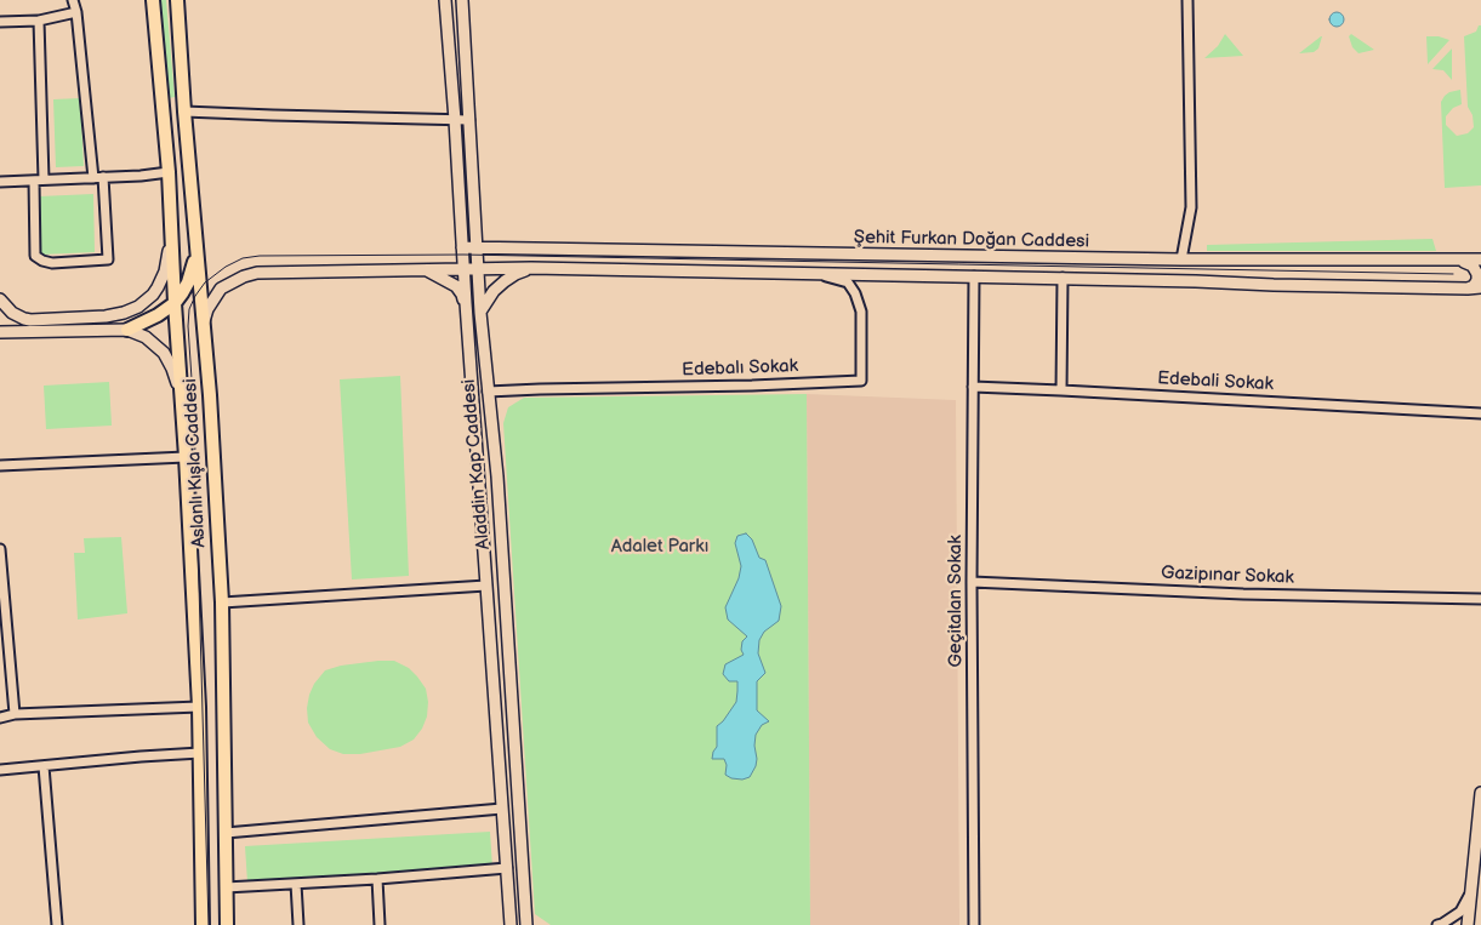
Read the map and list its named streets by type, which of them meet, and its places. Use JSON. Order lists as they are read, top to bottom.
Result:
{
  "streets": {
    "main road": ["Aslanlı Kışla Caddesi"],
    "street": [
      "Şehit Furkan Doğan Caddesi",
      "Edebalı Sokak",
      "Edebali Sokak",
      "Aladdin Kap Caddesi",
      "Gazipınar Sokak",
      "Geçitalan Sokak"
    ]
  },
  "crossings": [
    ["Şehit Furkan Doğan Caddesi", "Edebalı Sokak"],
    ["Şehit Furkan Doğan Caddesi", "Aslanlı Kışla Caddesi"],
    ["Şehit Furkan Doğan Caddesi", "Aladdin Kap Caddesi"],
    ["Şehit Furkan Doğan Caddesi", "Geçitalan Sokak"],
    ["Edebalı Sokak", "Aladdin Kap Caddesi"],
    ["Edebali Sokak", "Geçitalan Sokak"],
    ["Gazipınar Sokak", "Geçitalan Sokak"]
  ],
  "parks": ["Adalet Parkı"]
}
